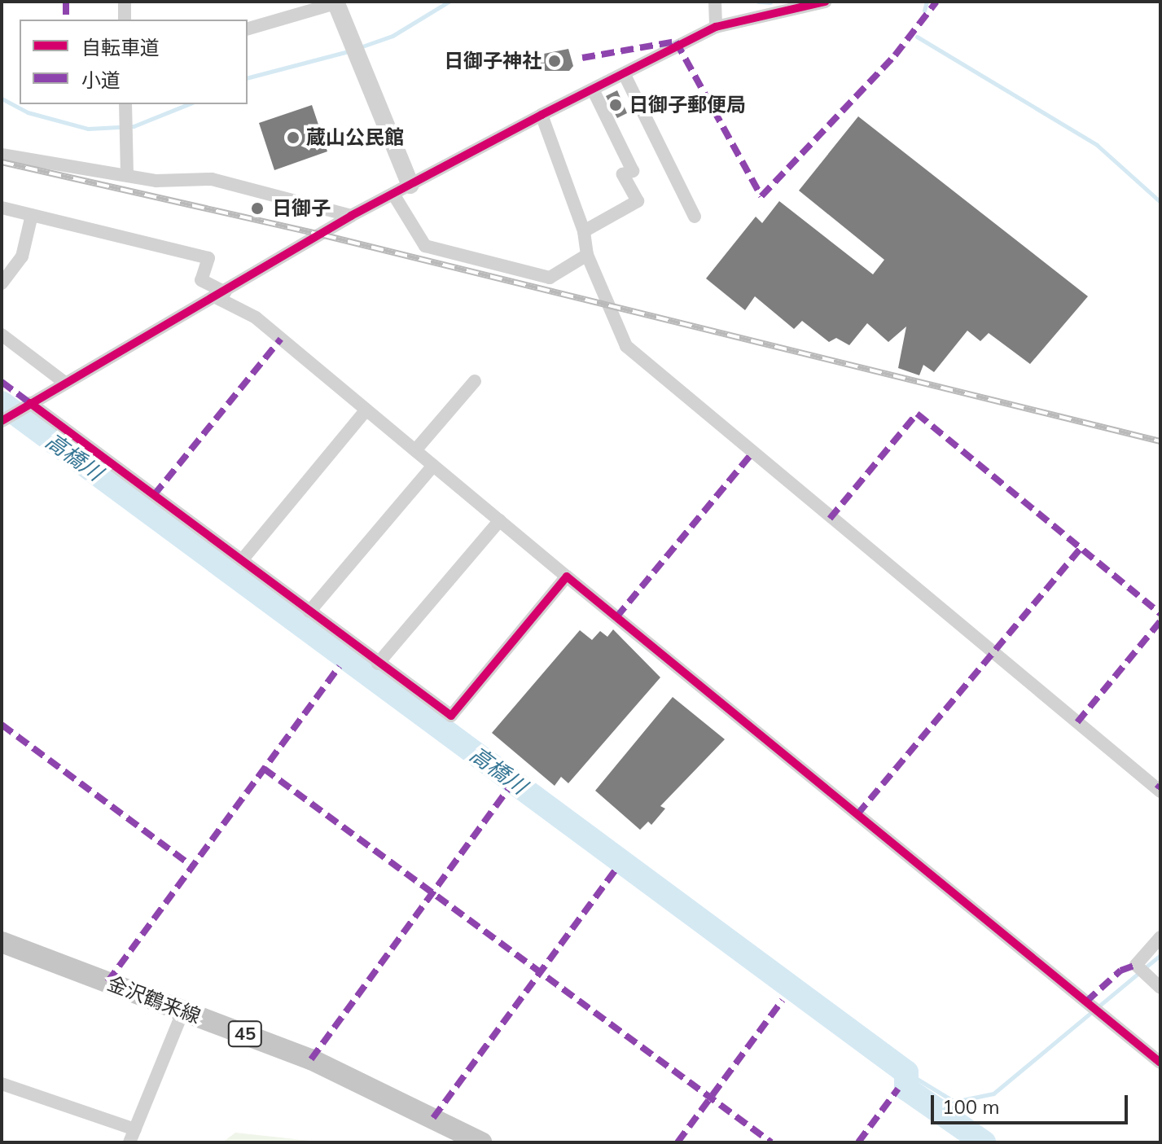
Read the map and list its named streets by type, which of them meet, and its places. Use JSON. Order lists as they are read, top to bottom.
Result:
{
  "streets": {
    "main road": ["金沢鶴来線", "45"]
  },
  "water": ["高橋川"],
  "places": [
    "日御子神社",
    "日御子郵便局",
    "蔵山公民館",
    "日御子"
  ],
  "legend": ["自転車道", "小道"],
  "scale_bar": "100 m"
}
